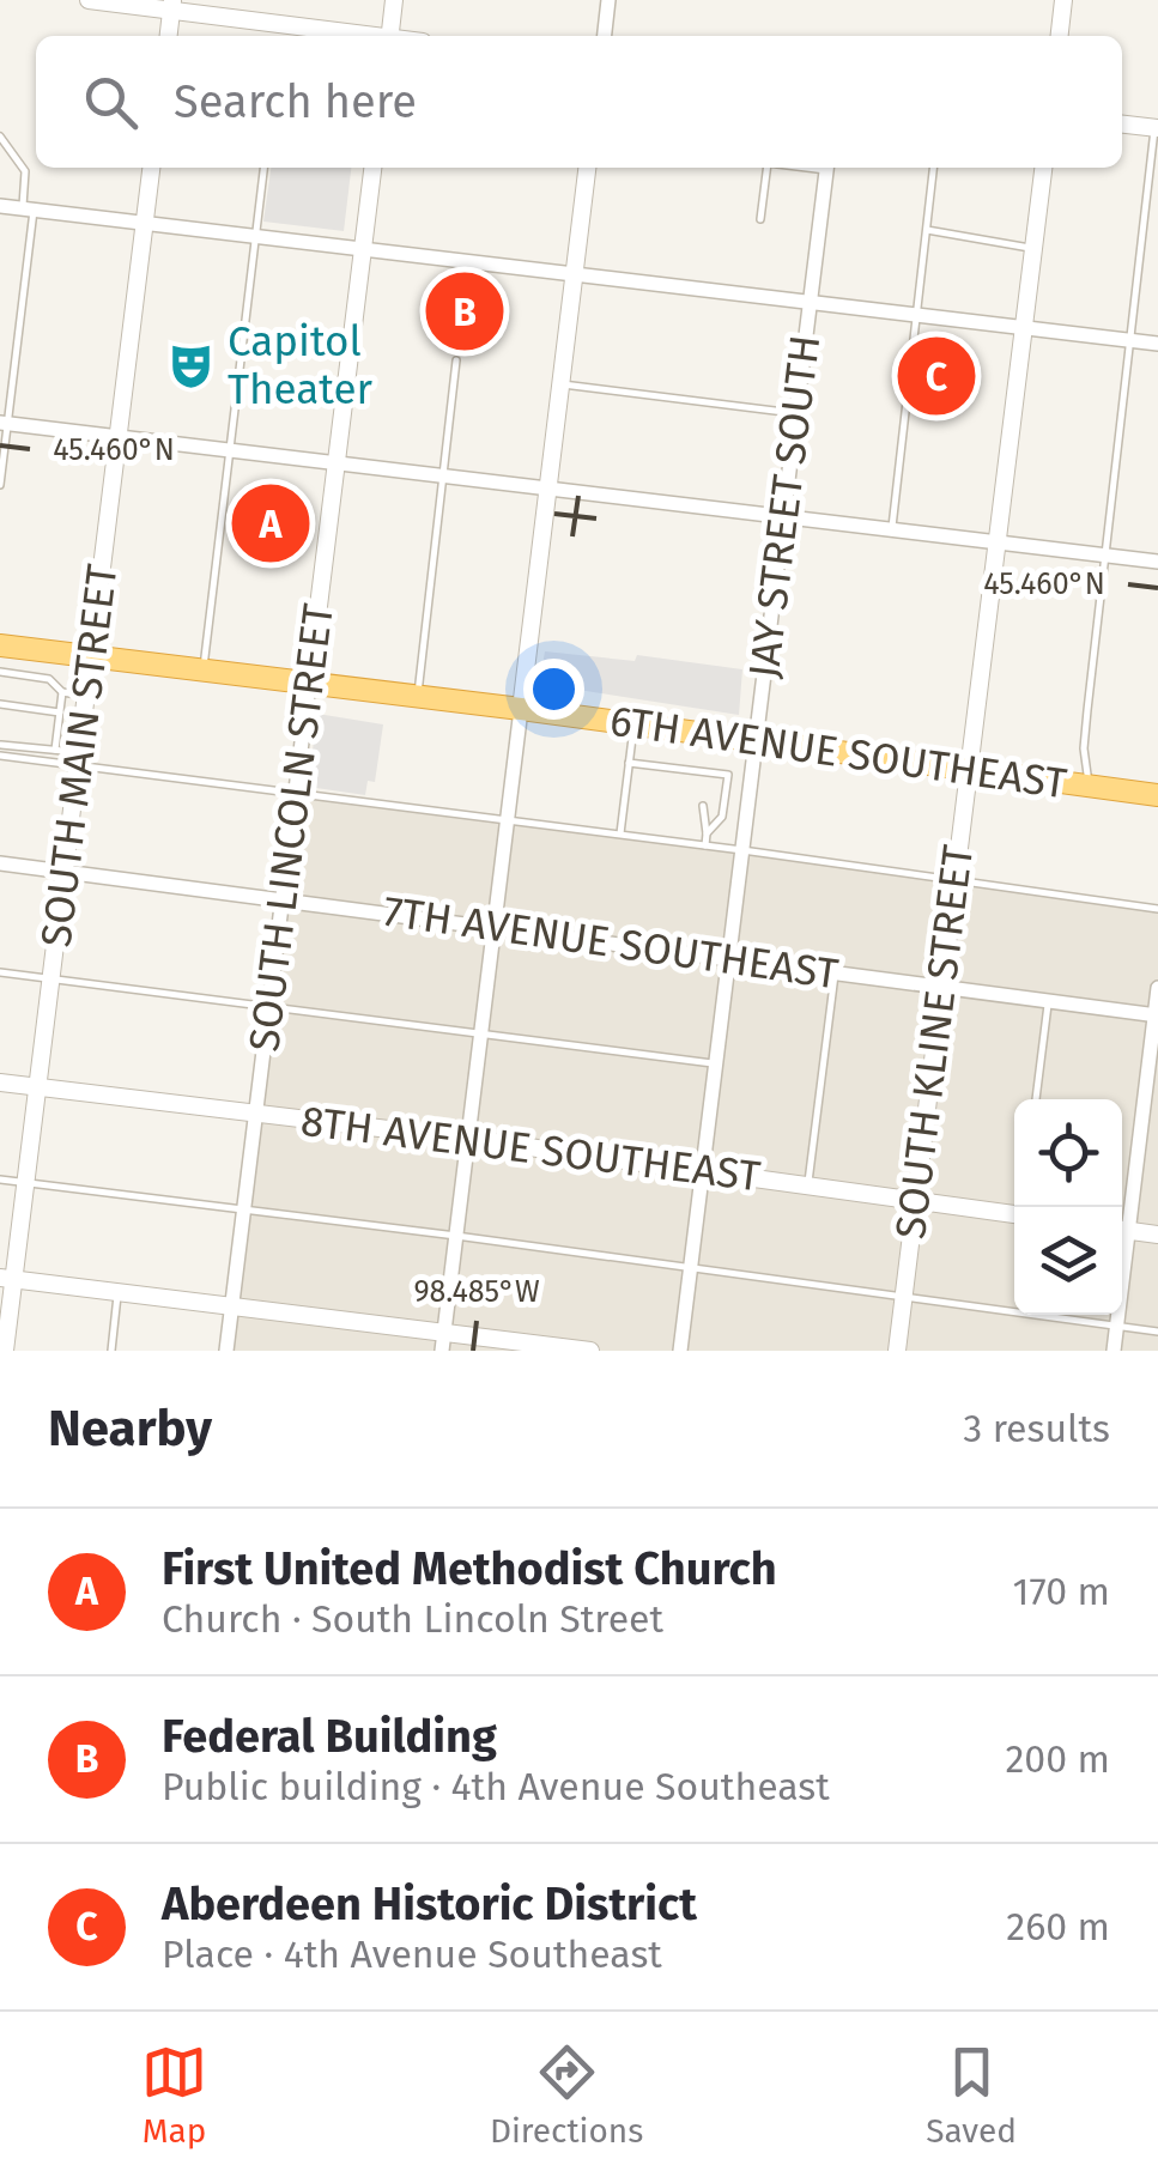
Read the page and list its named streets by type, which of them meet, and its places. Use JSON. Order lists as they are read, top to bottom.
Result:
{
  "streets": {
    "highway": ["6TH AVENUE SOUTHEAST"],
    "street": [
      "JAY STREET SOUTH",
      "SOUTH MAIN STREET",
      "SOUTH LINCOLN STREET",
      "7TH AVENUE SOUTHEAST",
      "SOUTH KLINE STREET",
      "8TH AVENUE SOUTHEAST"
    ]
  },
  "crossings": [
    ["JAY STREET SOUTH", "6TH AVENUE SOUTHEAST"],
    ["JAY STREET SOUTH", "7TH AVENUE SOUTHEAST"],
    ["JAY STREET SOUTH", "8TH AVENUE SOUTHEAST"],
    ["6TH AVENUE SOUTHEAST", "SOUTH MAIN STREET"],
    ["6TH AVENUE SOUTHEAST", "SOUTH LINCOLN STREET"],
    ["6TH AVENUE SOUTHEAST", "SOUTH KLINE STREET"],
    ["SOUTH MAIN STREET", "7TH AVENUE SOUTHEAST"],
    ["SOUTH MAIN STREET", "8TH AVENUE SOUTHEAST"],
    ["SOUTH LINCOLN STREET", "7TH AVENUE SOUTHEAST"],
    ["SOUTH LINCOLN STREET", "8TH AVENUE SOUTHEAST"],
    ["7TH AVENUE SOUTHEAST", "SOUTH KLINE STREET"],
    ["SOUTH KLINE STREET", "8TH AVENUE SOUTHEAST"]
  ],
  "places": {
    "theatre": ["Capitol Theater"]
  },
  "page": {
    "search": "Search here",
    "pins": ["B", "C", "A"],
    "heading": ["Nearby", "3 results"],
    "list": [
      {
        "mark": "A",
        "name": "First United Methodist Church",
        "note": "Church · South Lincoln Street",
        "value": "170 m"
      },
      {
        "mark": "B",
        "name": "Federal Building",
        "note": "Public building · 4th Avenue Southeast",
        "value": "200 m"
      },
      {
        "mark": "C",
        "name": "Aberdeen Historic District",
        "note": "Place · 4th Avenue Southeast",
        "value": "260 m"
      }
    ],
    "nav": ["Map", "Directions", "Saved"]
  },
  "coordinates": ["45.460°N", "98.485°W"]
}
